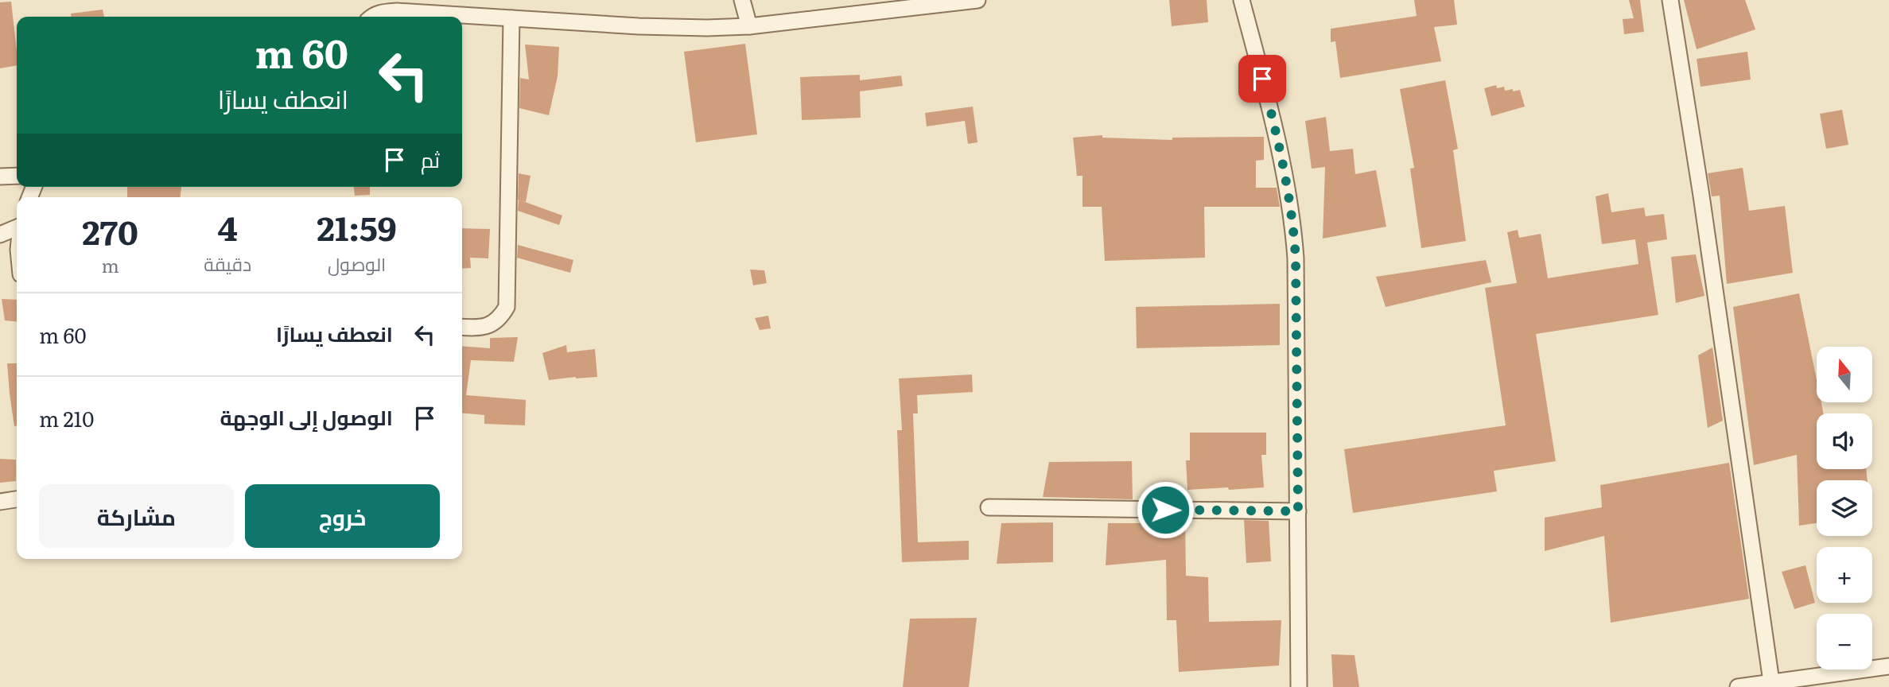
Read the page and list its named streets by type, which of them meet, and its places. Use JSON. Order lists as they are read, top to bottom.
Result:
{
  "north": "top",
  "page": {
    "turn": ["60 m", "انعطف يسارًا"],
    "then": "ثم",
    "eta": [
      "21:59",
      "الوصول",
      "4",
      "دقيقة",
      "270",
      "m"
    ],
    "list": [
      {
        "name": "انعطف يسارًا",
        "value": "60 m"
      },
      {
        "name": "الوصول إلى الوجهة",
        "value": "210 m"
      }
    ],
    "map_buttons": ["+", "−"],
    "buttons": ["خروج", "مشاركة"]
  }
}
